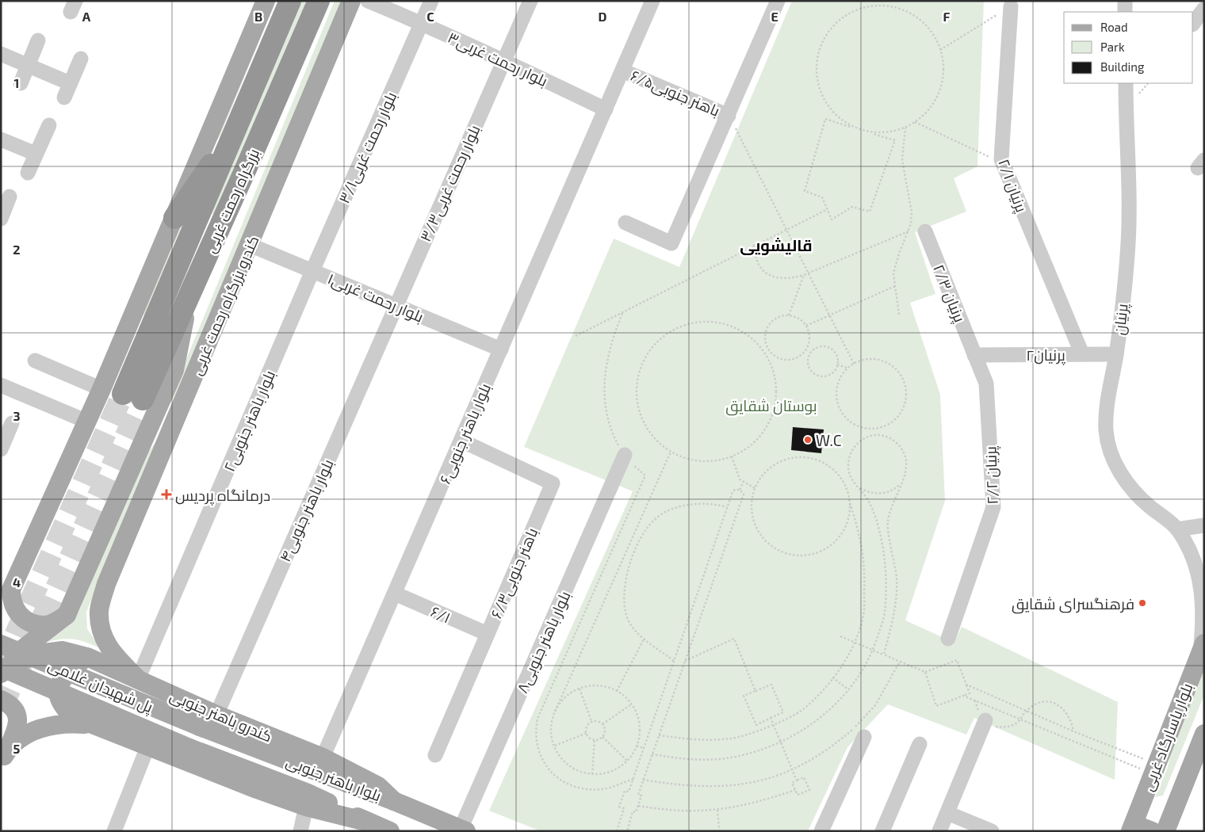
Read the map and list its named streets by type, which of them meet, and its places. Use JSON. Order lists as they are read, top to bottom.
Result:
{
  "streets": {
    "highway": ["بزرگراه رحمت غربی"],
    "main road": [
      "کندرو بزرگراه رحمت غربی",
      "پل شهیدان غلامی",
      "کندرو باهنر جنوبی",
      "بلوار پاسارگاد غربی",
      "بلوار باهنر جنوبی"
    ],
    "street": [
      "بلوار رحمت غربی۳",
      "باهنر جنوبی۶/۵",
      "بلوار رحمت غربی۳/۱",
      "بلوار رحمت غربی۳/۳",
      "پرنیان ۲/۱",
      "پرنیان ۲/۳",
      "بلوار رحمت غربی۱",
      "پرنیان",
      "پرنیان۲",
      "بلوار باهنر جنوبی۲",
      "بلوار باهنر جنوبی۶",
      "پرنیان ۲/۲",
      "بلوار باهنر جنوبی۴",
      "۶/۳باهنر جنوبی",
      "۶/۱",
      "۸بلوار باهنر جنوبی"
    ]
  },
  "crossings": [
    ["بلوار رحمت غربی۳", "بلوار رحمت غربی۳/۱"],
    ["بلوار رحمت غربی۳", "بلوار رحمت غربی۳/۳"],
    ["بلوار رحمت غربی۳", "بلوار باهنر جنوبی۶"],
    ["باهنر جنوبی۶/۵", "بلوار باهنر جنوبی۶"],
    ["بلوار رحمت غربی۳/۱", "بلوار رحمت غربی۱"],
    ["بلوار رحمت غربی۳/۱", "بلوار باهنر جنوبی۲"],
    ["بلوار رحمت غربی۳/۳", "بلوار رحمت غربی۱"],
    ["بلوار رحمت غربی۳/۳", "بلوار باهنر جنوبی۴"],
    ["پرنیان ۲/۱", "پرنیان۲"],
    ["پرنیان ۲/۳", "پرنیان۲"],
    ["پرنیان ۲/۳", "پرنیان ۲/۲"],
    ["بلوار رحمت غربی۱", "کندرو بزرگراه رحمت غربی"],
    ["بلوار رحمت غربی۱", "بلوار باهنر جنوبی۲"],
    ["بلوار رحمت غربی۱", "بلوار باهنر جنوبی۶"],
    ["بلوار رحمت غربی۱", "بلوار باهنر جنوبی۴"],
    ["کندرو بزرگراه رحمت غربی", "بلوار باهنر جنوبی۲"],
    ["کندرو بزرگراه رحمت غربی", "کندرو باهنر جنوبی"],
    ["پرنیان", "پرنیان۲"],
    ["پرنیان۲", "پرنیان ۲/۲"],
    ["بلوار باهنر جنوبی۲", "کندرو باهنر جنوبی"],
    ["بلوار باهنر جنوبی۶", "۶/۳باهنر جنوبی"],
    ["بلوار باهنر جنوبی۶", "۶/۱"],
    ["بلوار باهنر جنوبی۶", "کندرو باهنر جنوبی"],
    ["بلوار باهنر جنوبی۴", "کندرو باهنر جنوبی"],
    ["۶/۳باهنر جنوبی", "۶/۱"],
    ["۸بلوار باهنر جنوبی", "بلوار باهنر جنوبی"],
    ["پل شهیدان غلامی", "بلوار باهنر جنوبی"],
    ["کندرو باهنر جنوبی", "بلوار باهنر جنوبی"]
  ],
  "districts": ["قالیشویی"],
  "parks": ["بوستان شقایق"],
  "places": {
    "other": ["W.C", "فرهنگسرای شقایق"],
    "health": ["درمانگاه پردیس"]
  },
  "legend": ["Road", "Park", "Building"],
  "grid": {
    "columns": [
      "A",
      "B",
      "C",
      "D",
      "E",
      "F"
    ],
    "rows": [
      "1",
      "2",
      "3",
      "4",
      "5"
    ]
  }
}
